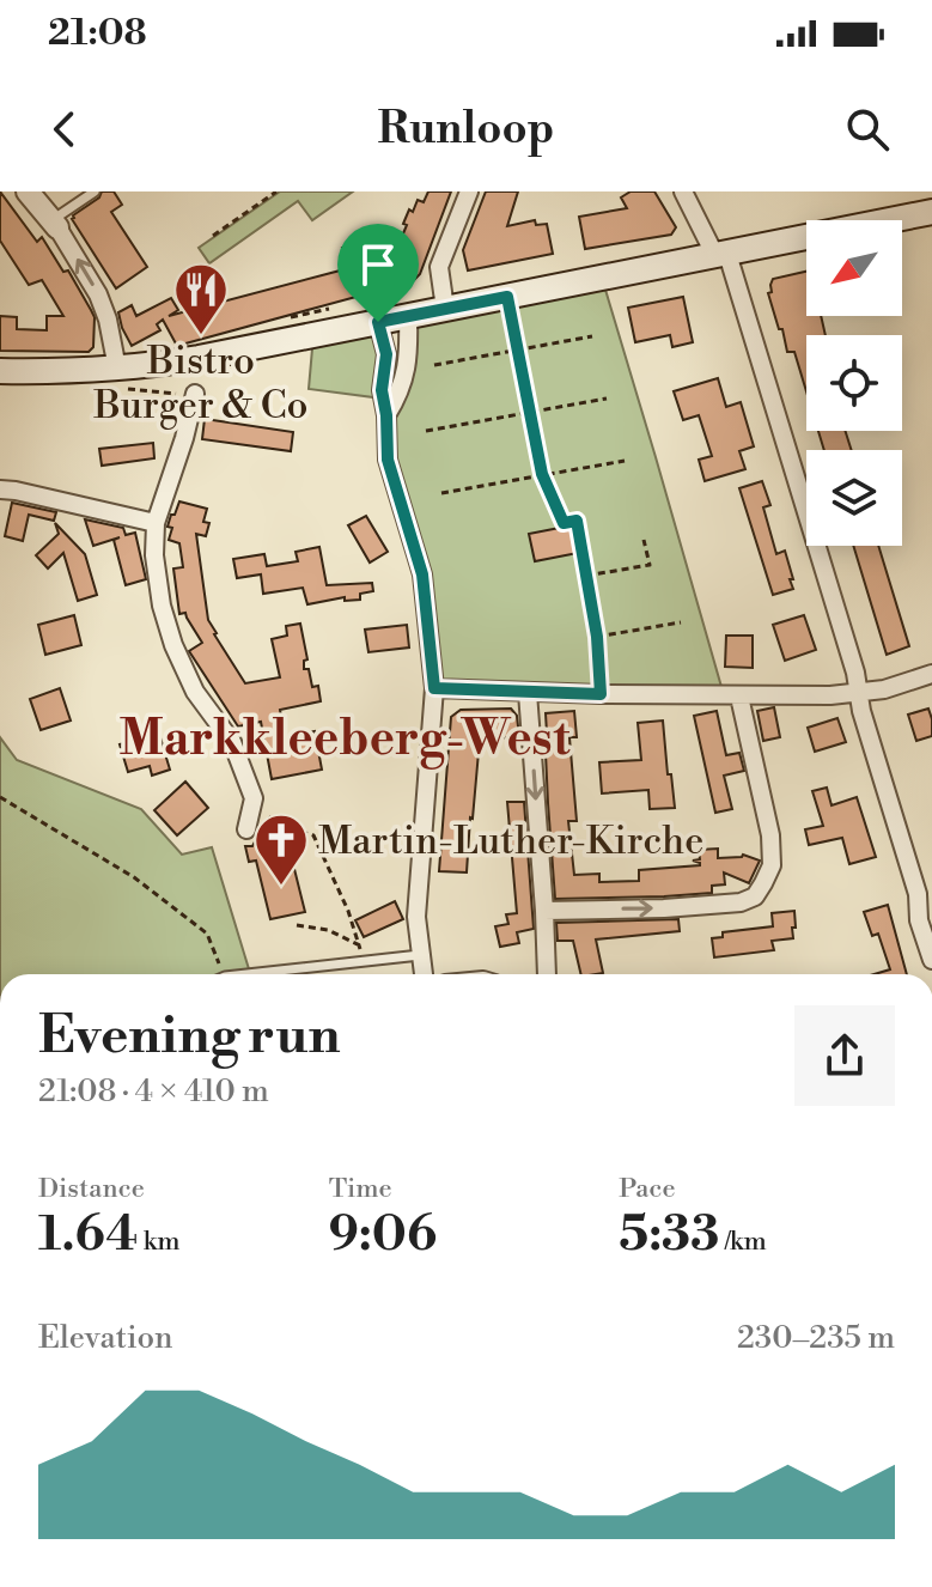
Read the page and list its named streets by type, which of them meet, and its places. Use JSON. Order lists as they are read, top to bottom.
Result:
{
  "districts": ["Markkleeberg-West"],
  "places": {
    "restaurant": ["Bistro Burger & Co"],
    "church": ["Martin-Luther-Kirche"]
  },
  "north": "bottom left",
  "page": {
    "status": "21:08",
    "header": "Runloop",
    "heading": ["Evening run", "21:08 · 4 × 410 m"],
    "stats": [
      ["Distance", "1.64 km"],
      ["Time", "9:06"],
      ["Pace", "5:33 /km"]
    ],
    "chart": ["Elevation", "230–235 m"]
  }
}
